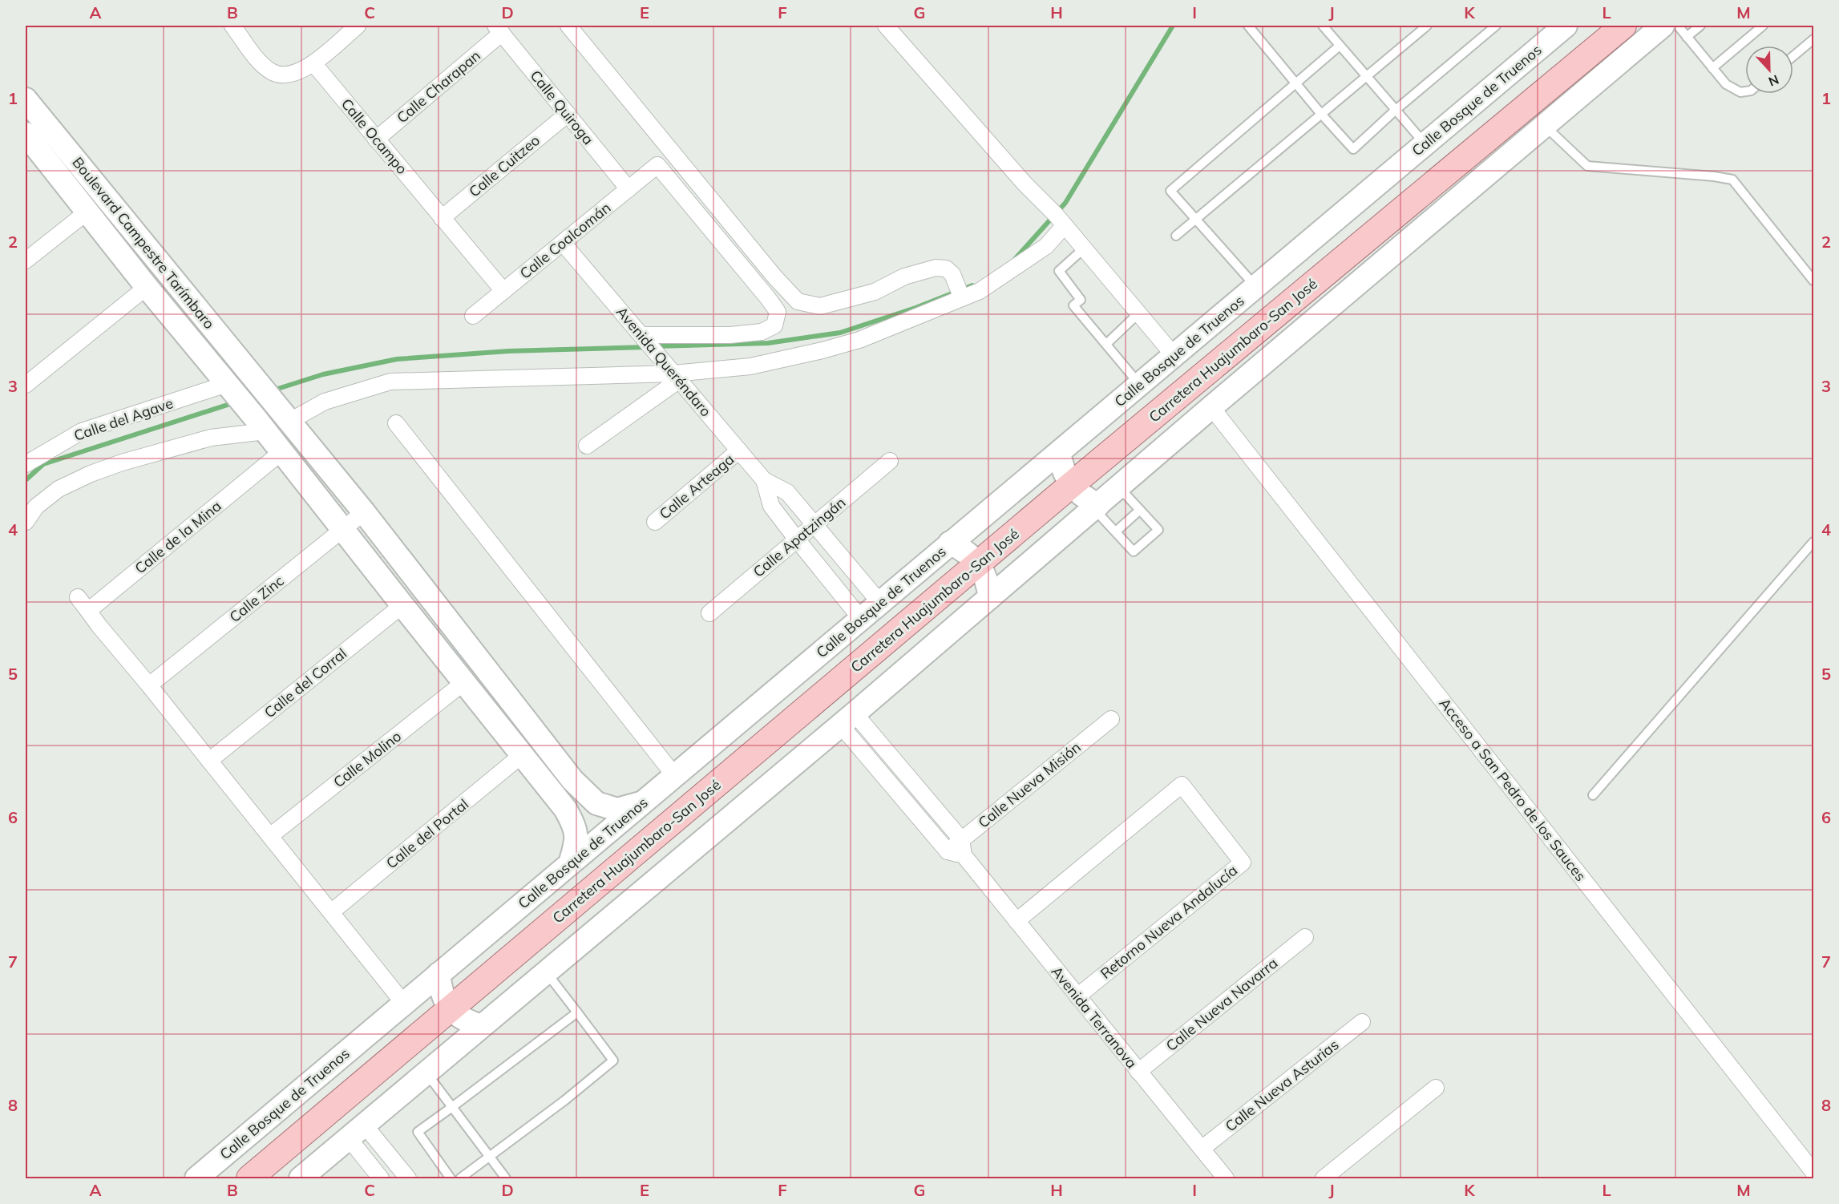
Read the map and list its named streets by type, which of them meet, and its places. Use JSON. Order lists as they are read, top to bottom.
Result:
{
  "streets": {
    "main road": ["Carretera Huajumbaro-San José"],
    "street": [
      "Calle Charapan",
      "Calle Bosque de Truenos",
      "Calle Quiroga",
      "Calle Ocampo",
      "Calle Cuitzeo",
      "Calle Coalcomán",
      "Boulevard Campestre Tarímbaro",
      "Avenida Queréndaro",
      "Calle del Agave",
      "Calle Arteaga",
      "Calle de la Mina",
      "Calle Apatzingán",
      "Calle Zinc",
      "Calle del Corral",
      "Calle Molino",
      "Calle Nueva Misión",
      "Acceso a San Pedro de los Sauces",
      "Calle del Portal",
      "Retorno Nueva Andalucía",
      "Calle Nueva Navarra",
      "Avenida Terranova",
      "Calle Nueva Asturias"
    ]
  },
  "crossings": [
    ["Calle Charapan", "Calle Quiroga"],
    ["Calle Charapan", "Calle Ocampo"],
    ["Calle Bosque de Truenos", "Boulevard Campestre Tarímbaro"],
    ["Calle Bosque de Truenos", "Avenida Queréndaro"],
    ["Calle Quiroga", "Calle Cuitzeo"],
    ["Calle Quiroga", "Calle Coalcomán"],
    ["Calle Ocampo", "Calle Cuitzeo"],
    ["Calle Ocampo", "Calle Coalcomán"],
    ["Calle Coalcomán", "Avenida Queréndaro"],
    ["Boulevard Campestre Tarímbaro", "Calle del Agave"],
    ["Boulevard Campestre Tarímbaro", "Calle de la Mina"],
    ["Boulevard Campestre Tarímbaro", "Calle Zinc"],
    ["Boulevard Campestre Tarímbaro", "Calle del Corral"],
    ["Boulevard Campestre Tarímbaro", "Calle Molino"],
    ["Boulevard Campestre Tarímbaro", "Calle del Portal"],
    ["Avenida Queréndaro", "Calle Arteaga"],
    ["Avenida Queréndaro", "Calle Apatzingán"],
    ["Retorno Nueva Andalucía", "Avenida Terranova"],
    ["Calle Nueva Navarra", "Avenida Terranova"],
    ["Avenida Terranova", "Calle Nueva Asturias"]
  ],
  "north": "bottom",
  "grid": {
    "columns": [
      "A",
      "B",
      "C",
      "D",
      "E",
      "F",
      "G",
      "H",
      "I",
      "J",
      "K",
      "L",
      "M"
    ],
    "rows": [
      "1",
      "2",
      "3",
      "4",
      "5",
      "6",
      "7",
      "8"
    ]
  }
}
